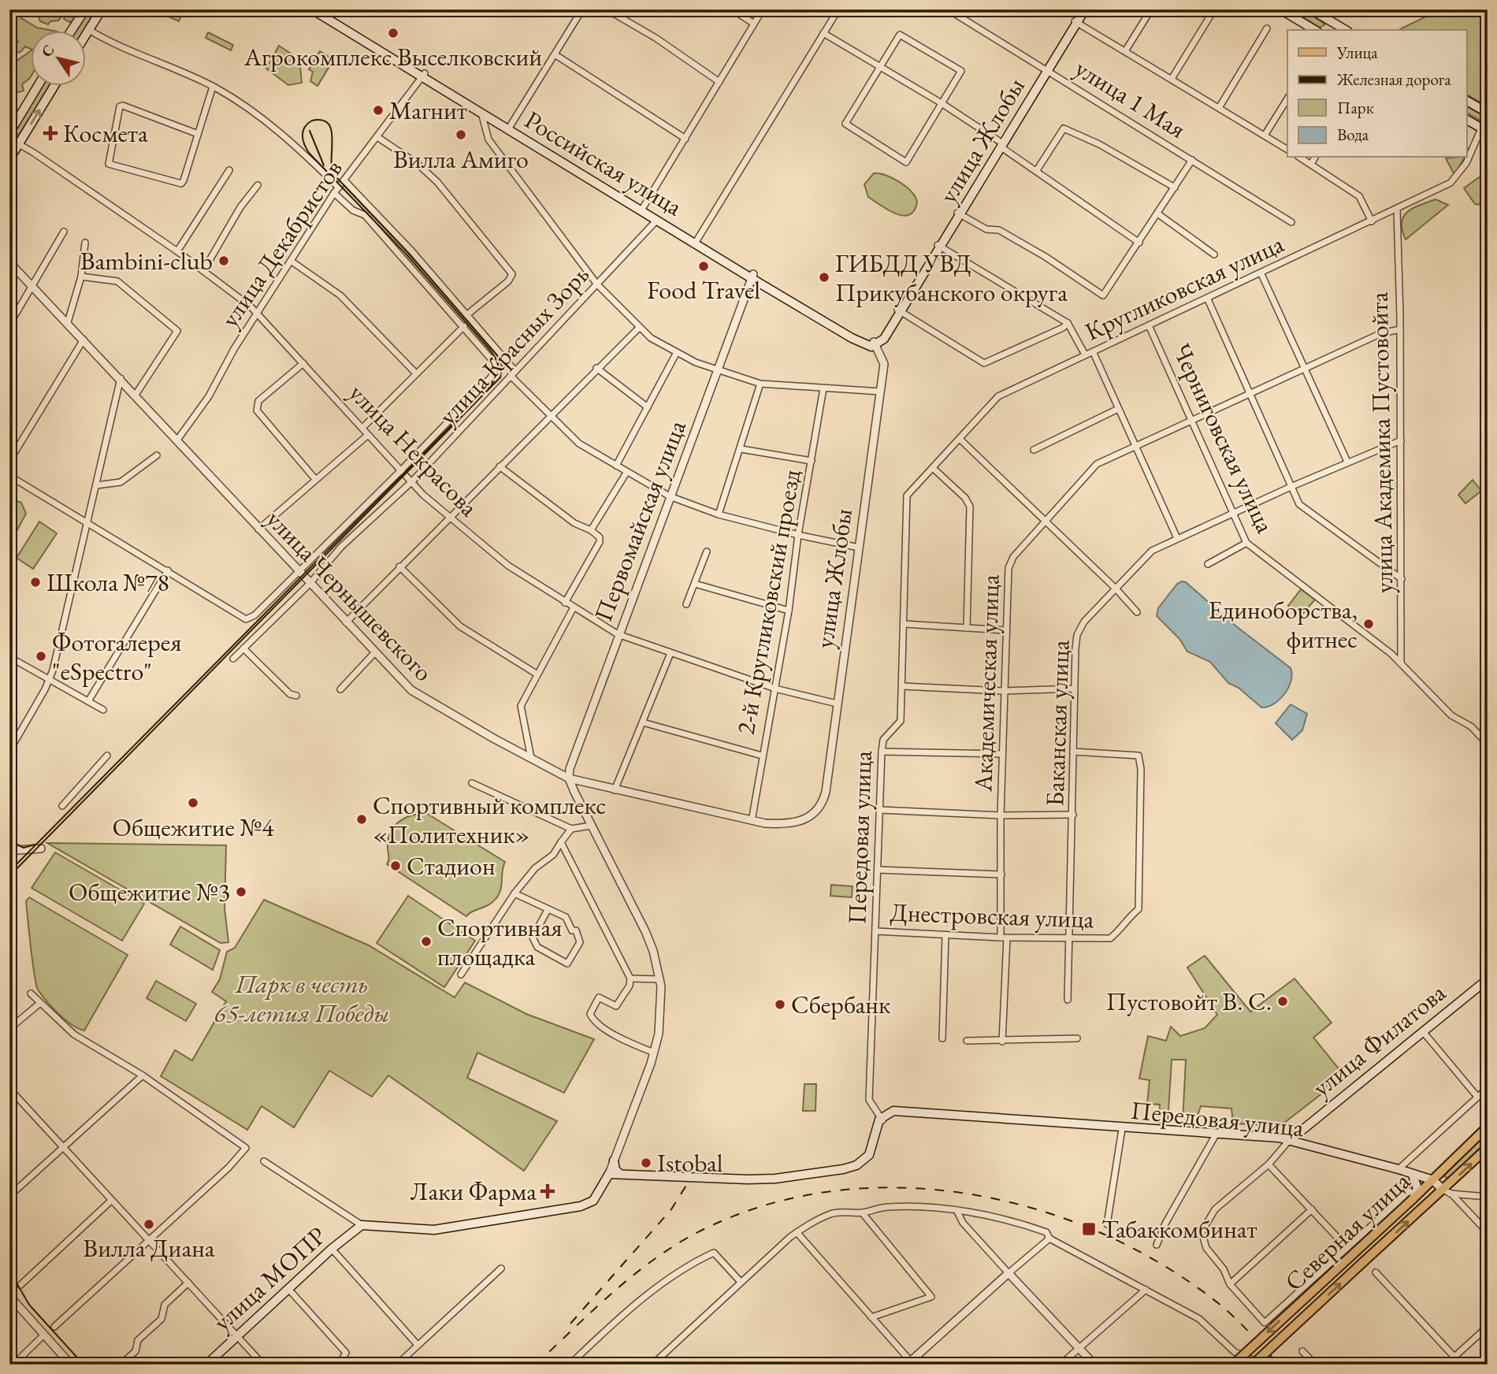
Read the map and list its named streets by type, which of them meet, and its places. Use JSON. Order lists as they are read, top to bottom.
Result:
{
  "streets": {
    "main road": [
      "улица Жлобы",
      "Российская улица",
      "Передовая улица",
      "улица Филатова",
      "Северная улица",
      "улица МОПР"
    ],
    "street": [
      "улица 1 Мая",
      "улица Декабристов",
      "Кругликовская улица",
      "улица Красных Зорь",
      "Черниговская улица",
      "улица Академика Пустовойта",
      "улица Некрасова",
      "Первомайская улица",
      "улица Чернышевского",
      "2-й Кругликовский проезд",
      "Академическая улица",
      "Баканская улица",
      "Днестровская улица"
    ]
  },
  "crossings": [
    ["улица 1 Мая", "улица Жлобы"],
    ["улица Жлобы", "Российская улица"],
    ["улица Жлобы", "улица Некрасова"],
    ["улица Жлобы", "улица Чернышевского"],
    ["Российская улица", "улица Декабристов"],
    ["Российская улица", "улица Красных Зорь"],
    ["Российская улица", "Первомайская улица"],
    ["улица Декабристов", "улица Некрасова"],
    ["улица Декабристов", "улица Чернышевского"],
    ["Кругликовская улица", "Черниговская улица"],
    ["Кругликовская улица", "улица Академика Пустовойта"],
    ["Кругликовская улица", "Передовая улица"],
    ["улица Красных Зорь", "улица Некрасова"],
    ["улица Красных Зорь", "улица Чернышевского"],
    ["Черниговская улица", "улица Академика Пустовойта"],
    ["Черниговская улица", "Академическая улица"],
    ["Черниговская улица", "Баканская улица"],
    ["улица Академика Пустовойта", "Академическая улица"],
    ["улица Академика Пустовойта", "Баканская улица"],
    ["улица Некрасова", "Первомайская улица"],
    ["улица Некрасова", "2-й Кругликовский проезд"],
    ["Первомайская улица", "улица Чернышевского"],
    ["улица Чернышевского", "2-й Кругликовский проезд"],
    ["Академическая улица", "Днестровская улица"],
    ["Баканская улица", "Днестровская улица"],
    ["Передовая улица", "Днестровская улица"],
    ["Передовая улица", "улица Филатова"],
    ["Передовая улица", "Северная улица"]
  ],
  "parks": ["Парк в честь 65-летия Победы"],
  "places": {
    "other": [
      "Агрокомплекс Выселковский",
      "Магнит",
      "Вилла Амиго",
      "Bambini-club",
      "Food Travel",
      "ГИБДД УВД Прикубанского округа",
      "Школа №78",
      "Единоборства, фитнес",
      "Фотогалерея \"eSpectro\"",
      "Общежитие №4",
      "Спортивный комплекс «Политехник»",
      "Стадион",
      "Общежитие №3",
      "Спортивная площадка",
      "Пустовойт В. С.",
      "Сбербанк",
      "Istobal",
      "Вилла Диана"
    ],
    "health": ["Космета", "Лаки Фарма"],
    "transit": ["Табаккомбинат"]
  },
  "legend": [
    "Улица",
    "Железная дорога",
    "Парк",
    "Вода"
  ],
  "north": "top left"
}
